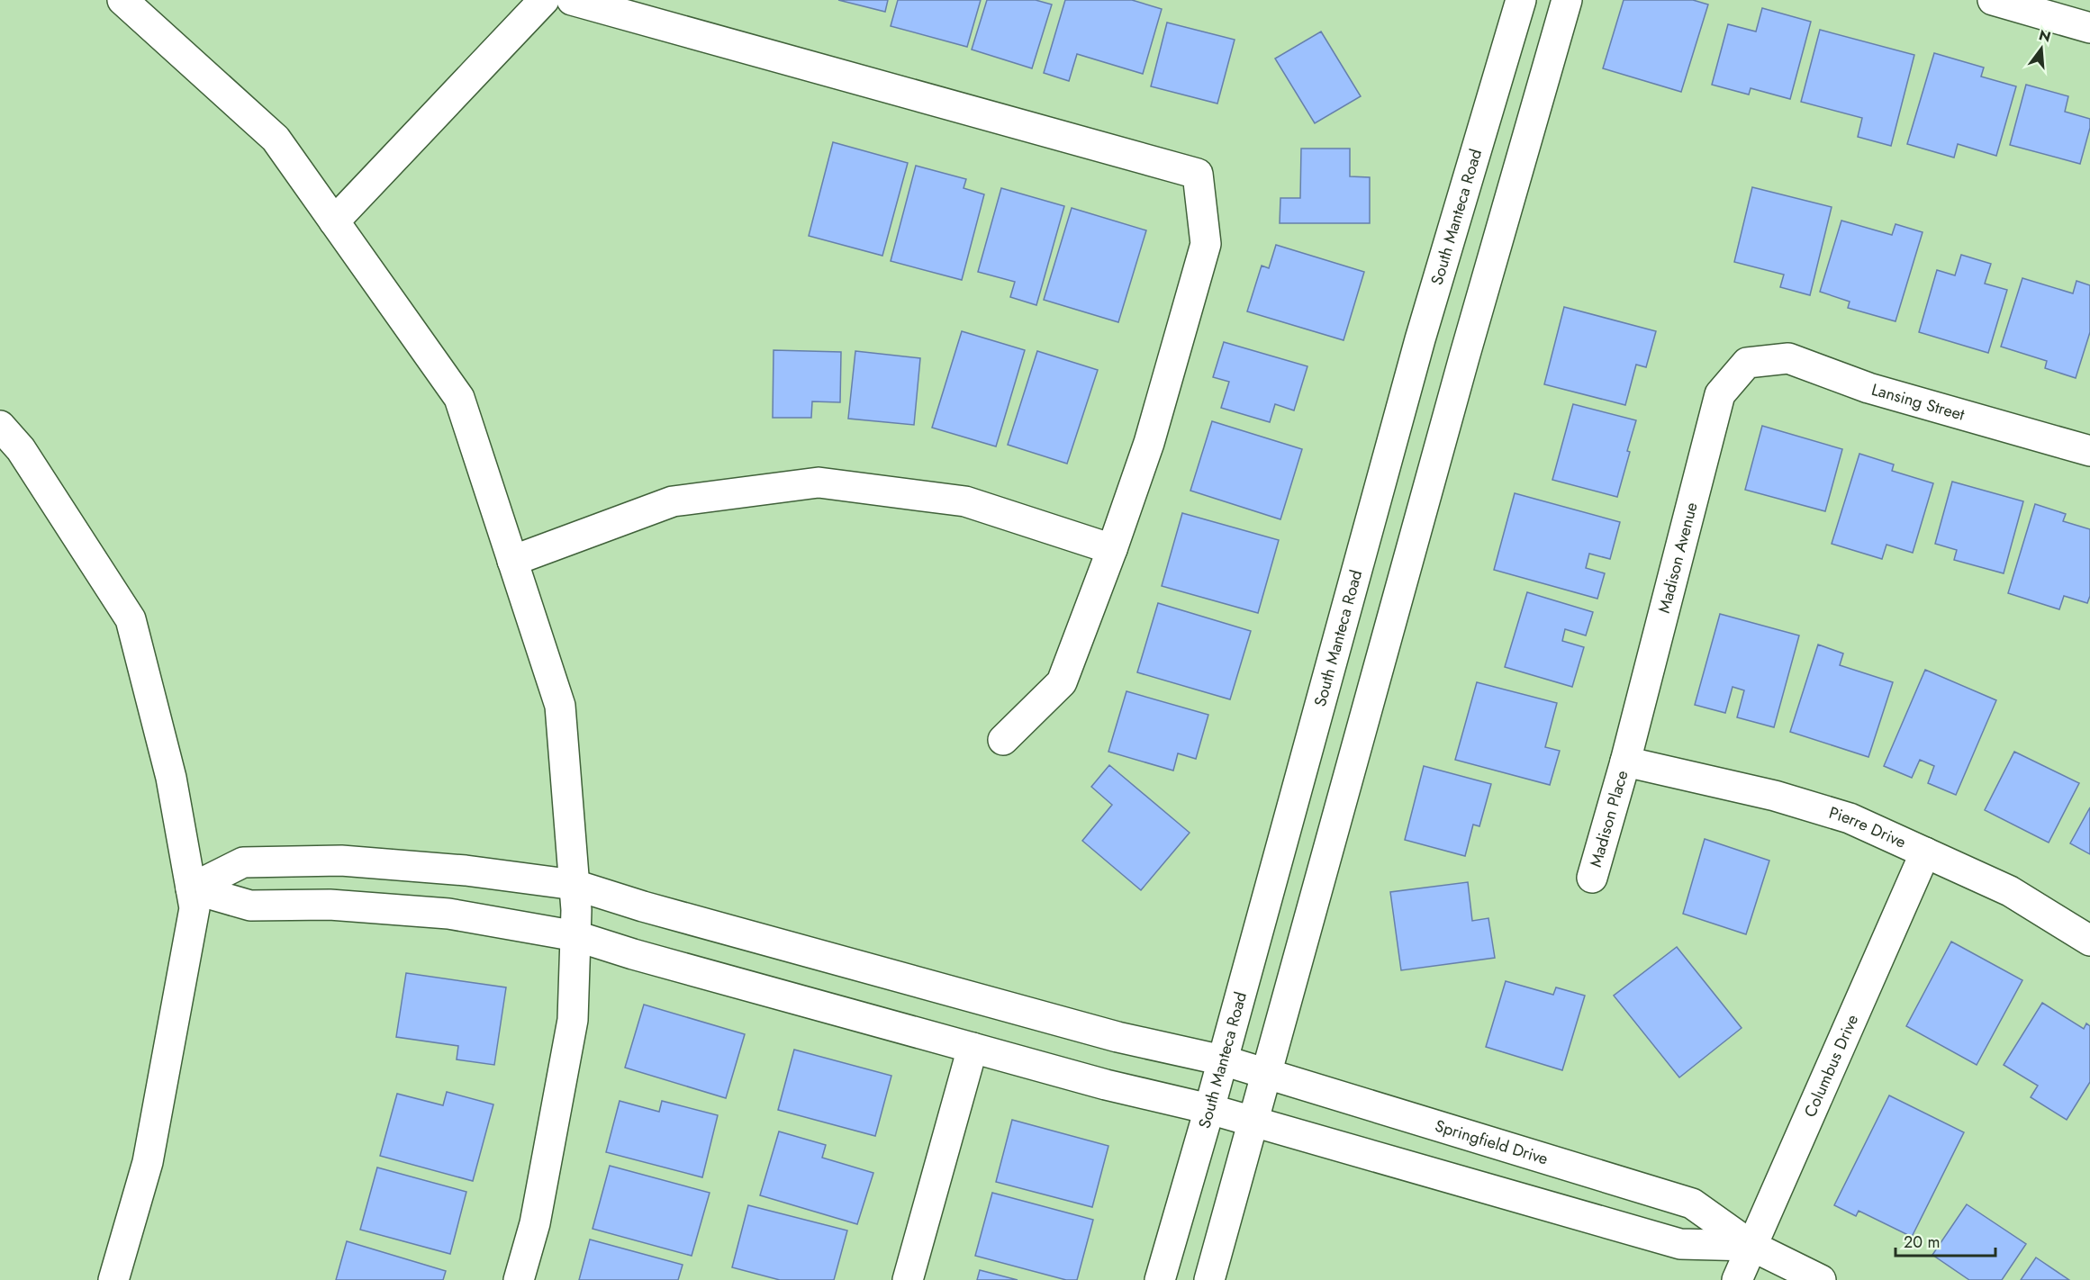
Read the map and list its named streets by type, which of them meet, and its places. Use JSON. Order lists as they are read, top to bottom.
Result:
{
  "streets": {
    "street": [
      "South Manteca Road",
      "Lansing Street",
      "Madison Avenue",
      "Madison Place",
      "Pierre Drive",
      "Columbus Drive",
      "Springfield Drive"
    ]
  },
  "crossings": [
    ["South Manteca Road", "Springfield Drive"],
    ["Lansing Street", "Madison Avenue"],
    ["Madison Avenue", "Madison Place"],
    ["Madison Avenue", "Pierre Drive"],
    ["Madison Place", "Pierre Drive"],
    ["Pierre Drive", "Columbus Drive"],
    ["Columbus Drive", "Springfield Drive"]
  ],
  "scale_bar": "20 m",
  "north": "top"
}
